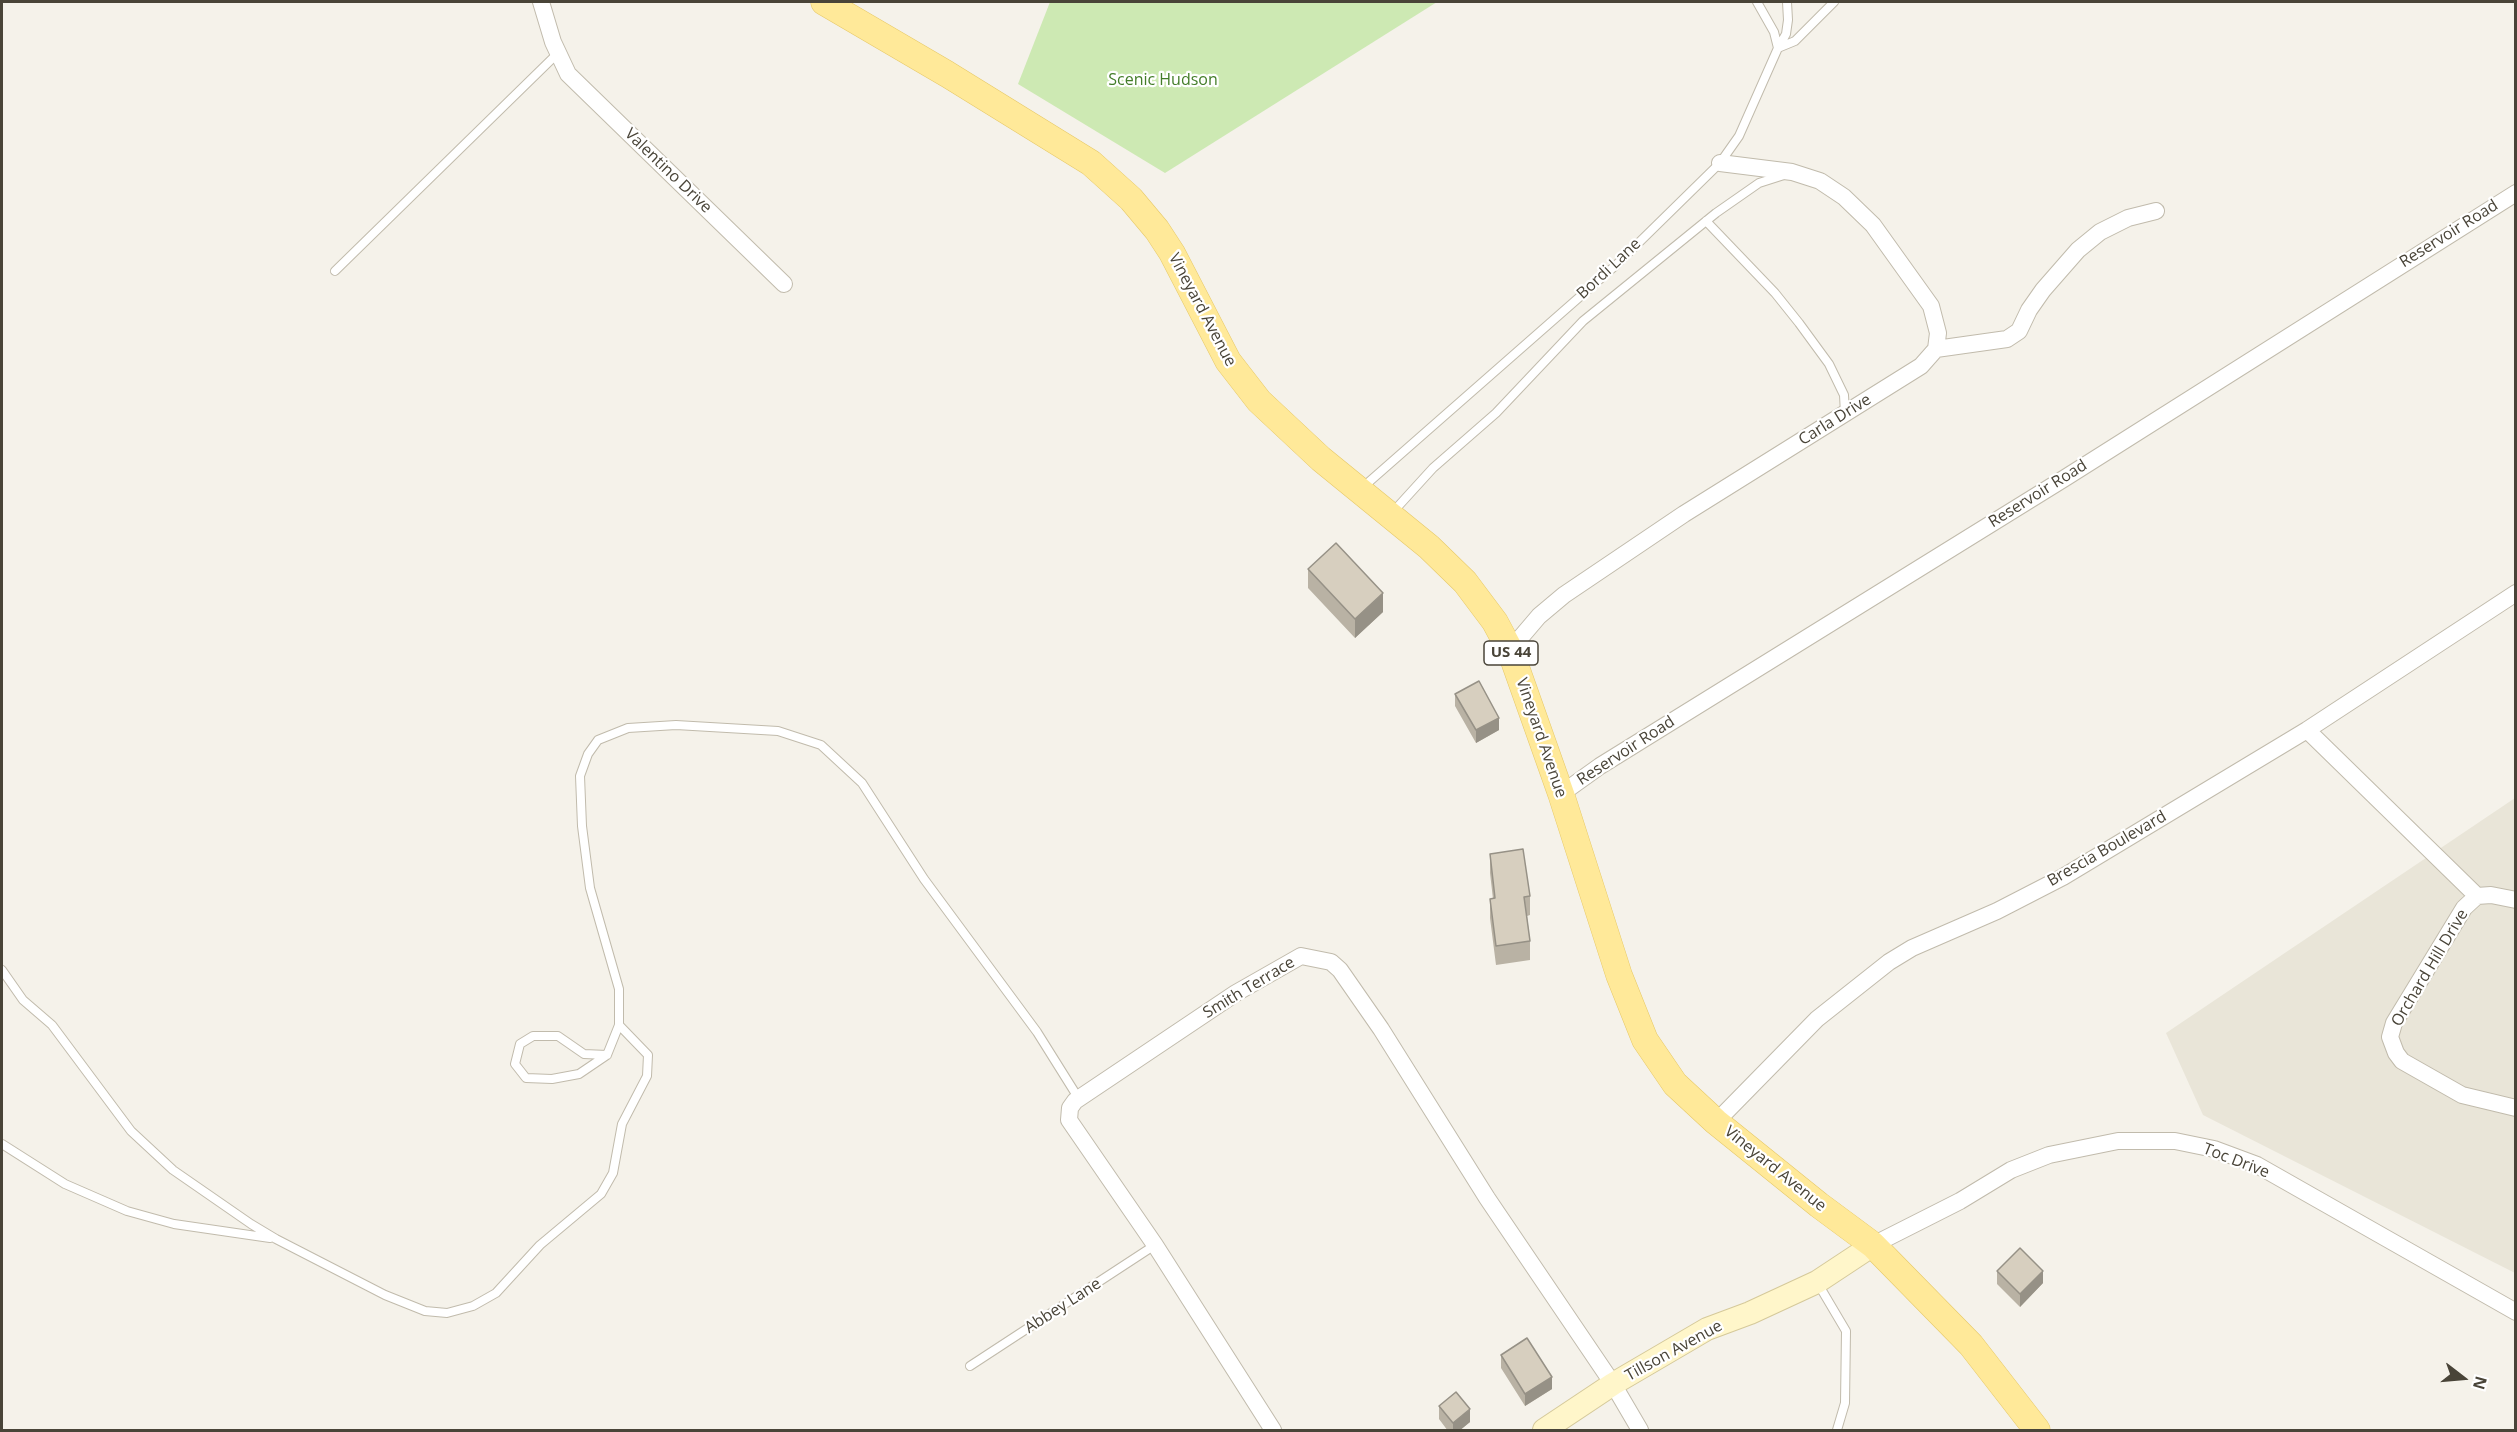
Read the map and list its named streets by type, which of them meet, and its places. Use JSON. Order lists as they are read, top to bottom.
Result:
{
  "streets": {
    "main road": ["Vineyard Avenue", "US 44"],
    "street": [
      "Valentino Drive",
      "Reservoir Road",
      "Carla Drive",
      "Brescia Boulevard",
      "Orchard Hill Drive",
      "Smith Terrace",
      "Toc Drive",
      "Tillson Avenue"
    ],
    "lane": ["Bordi Lane", "Abbey Lane"]
  },
  "crossings": [
    ["Reservoir Road", "Vineyard Avenue"],
    ["Bordi Lane", "Vineyard Avenue"],
    ["Vineyard Avenue", "Carla Drive"],
    ["Vineyard Avenue", "Brescia Boulevard"],
    ["Vineyard Avenue", "Toc Drive"],
    ["Vineyard Avenue", "Tillson Avenue"],
    ["Brescia Boulevard", "Orchard Hill Drive"],
    ["Smith Terrace", "Tillson Avenue"],
    ["Toc Drive", "Tillson Avenue"]
  ],
  "parks": ["Scenic Hudson"],
  "north": "right"
}
